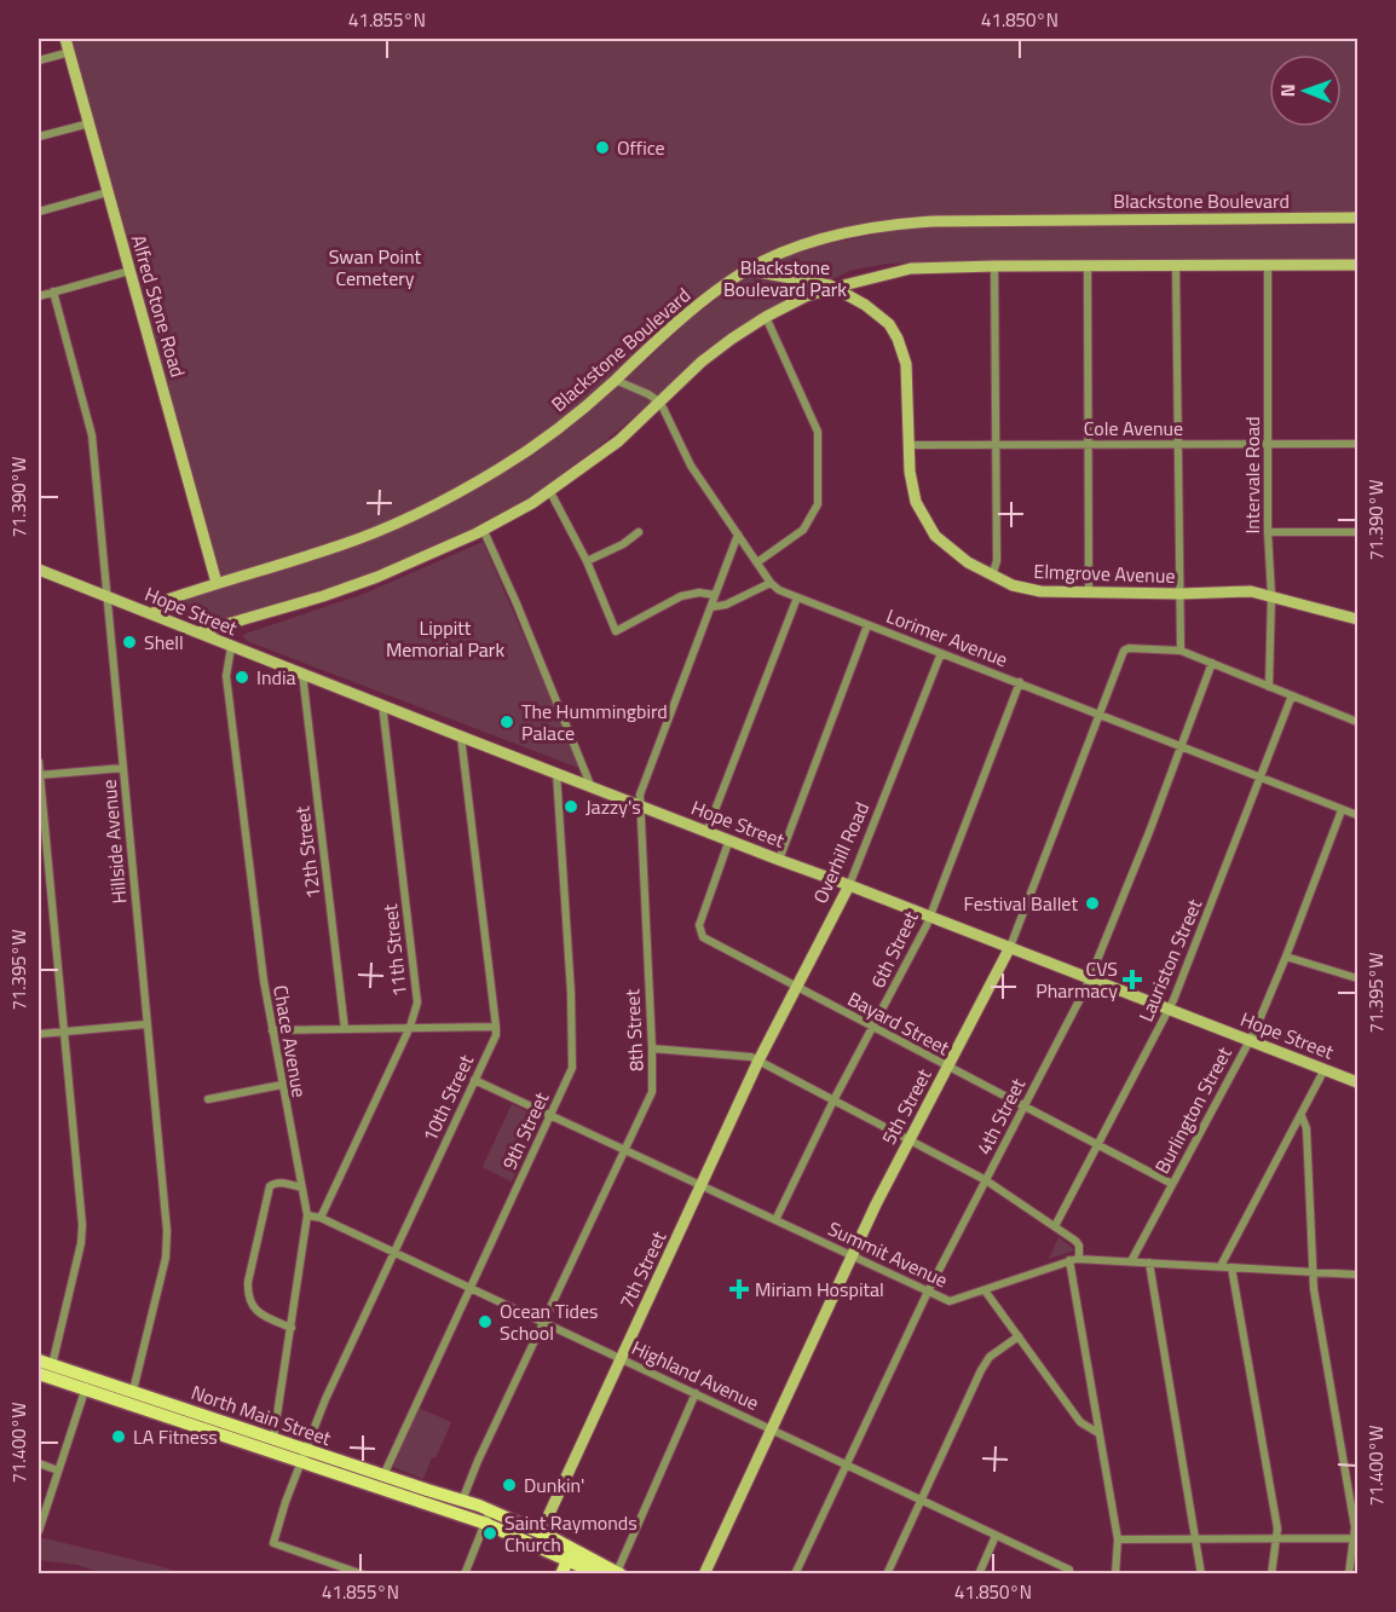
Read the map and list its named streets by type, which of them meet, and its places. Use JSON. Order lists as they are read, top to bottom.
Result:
{
  "streets": {
    "main road": [
      "Blackstone Boulevard",
      "Alfred Stone Road",
      "Elmgrove Avenue",
      "Hope Street",
      "Overhill Road",
      "5th Street",
      "7th Street",
      "North Main Street"
    ],
    "street": [
      "Cole Avenue",
      "Intervale Road",
      "Lorimer Avenue",
      "Hillside Avenue",
      "12th Street",
      "6th Street",
      "11th Street",
      "Lauriston Street",
      "Bayard Street",
      "8th Street",
      "Chace Avenue",
      "10th Street",
      "Burlington Street",
      "4th Street",
      "9th Street",
      "Summit Avenue",
      "Highland Avenue"
    ]
  },
  "crossings": [
    ["Blackstone Boulevard", "Alfred Stone Road"],
    ["Blackstone Boulevard", "Elmgrove Avenue"],
    ["Blackstone Boulevard", "Hope Street"],
    ["Cole Avenue", "Intervale Road"],
    ["Cole Avenue", "Elmgrove Avenue"],
    ["Intervale Road", "Elmgrove Avenue"],
    ["Hope Street", "Hillside Avenue"],
    ["Hope Street", "12th Street"],
    ["Hope Street", "Overhill Road"],
    ["Hope Street", "6th Street"],
    ["Hope Street", "11th Street"],
    ["Hope Street", "Lauriston Street"],
    ["Hope Street", "Bayard Street"],
    ["Hope Street", "8th Street"],
    ["Hope Street", "Chace Avenue"],
    ["Hope Street", "10th Street"],
    ["Hope Street", "5th Street"],
    ["Hope Street", "Burlington Street"],
    ["Hope Street", "4th Street"],
    ["Hope Street", "9th Street"],
    ["Lorimer Avenue", "Overhill Road"],
    ["Lorimer Avenue", "6th Street"],
    ["Lorimer Avenue", "Lauriston Street"],
    ["Lorimer Avenue", "8th Street"],
    ["Lorimer Avenue", "5th Street"],
    ["Lorimer Avenue", "Burlington Street"],
    ["Lorimer Avenue", "4th Street"],
    ["Hillside Avenue", "North Main Street"],
    ["Overhill Road", "Bayard Street"],
    ["Overhill Road", "7th Street"],
    ["6th Street", "Bayard Street"],
    ["6th Street", "Summit Avenue"],
    ["11th Street", "Highland Avenue"],
    ["Lauriston Street", "Bayard Street"],
    ["Bayard Street", "5th Street"],
    ["Bayard Street", "Burlington Street"],
    ["Bayard Street", "4th Street"],
    ["8th Street", "Summit Avenue"],
    ["8th Street", "Highland Avenue"],
    ["8th Street", "North Main Street"],
    ["Chace Avenue", "Highland Avenue"],
    ["Chace Avenue", "North Main Street"],
    ["10th Street", "Summit Avenue"],
    ["10th Street", "Highland Avenue"],
    ["10th Street", "North Main Street"],
    ["5th Street", "Summit Avenue"],
    ["5th Street", "Highland Avenue"],
    ["Burlington Street", "Summit Avenue"],
    ["4th Street", "Summit Avenue"],
    ["4th Street", "Highland Avenue"],
    ["9th Street", "Summit Avenue"],
    ["9th Street", "Highland Avenue"],
    ["9th Street", "North Main Street"],
    ["Summit Avenue", "7th Street"],
    ["7th Street", "Highland Avenue"],
    ["7th Street", "North Main Street"]
  ],
  "parks": ["Swan Point Cemetery", "Blackstone Boulevard Park", "Lippitt Memorial Park"],
  "places": {
    "other": [
      "Office",
      "Shell",
      "India",
      "The Hummingbird Palace",
      "Jazzy's",
      "Festival Ballet",
      "Ocean Tides School",
      "LA Fitness",
      "Dunkin'",
      "Saint Raymonds Church"
    ],
    "health": ["CVS Pharmacy", "Miriam Hospital"]
  },
  "north": "left",
  "coordinates": [
    "41.855°N",
    "41.850°N",
    "71.390°W",
    "71.395°W",
    "71.400°W"
  ]
}
